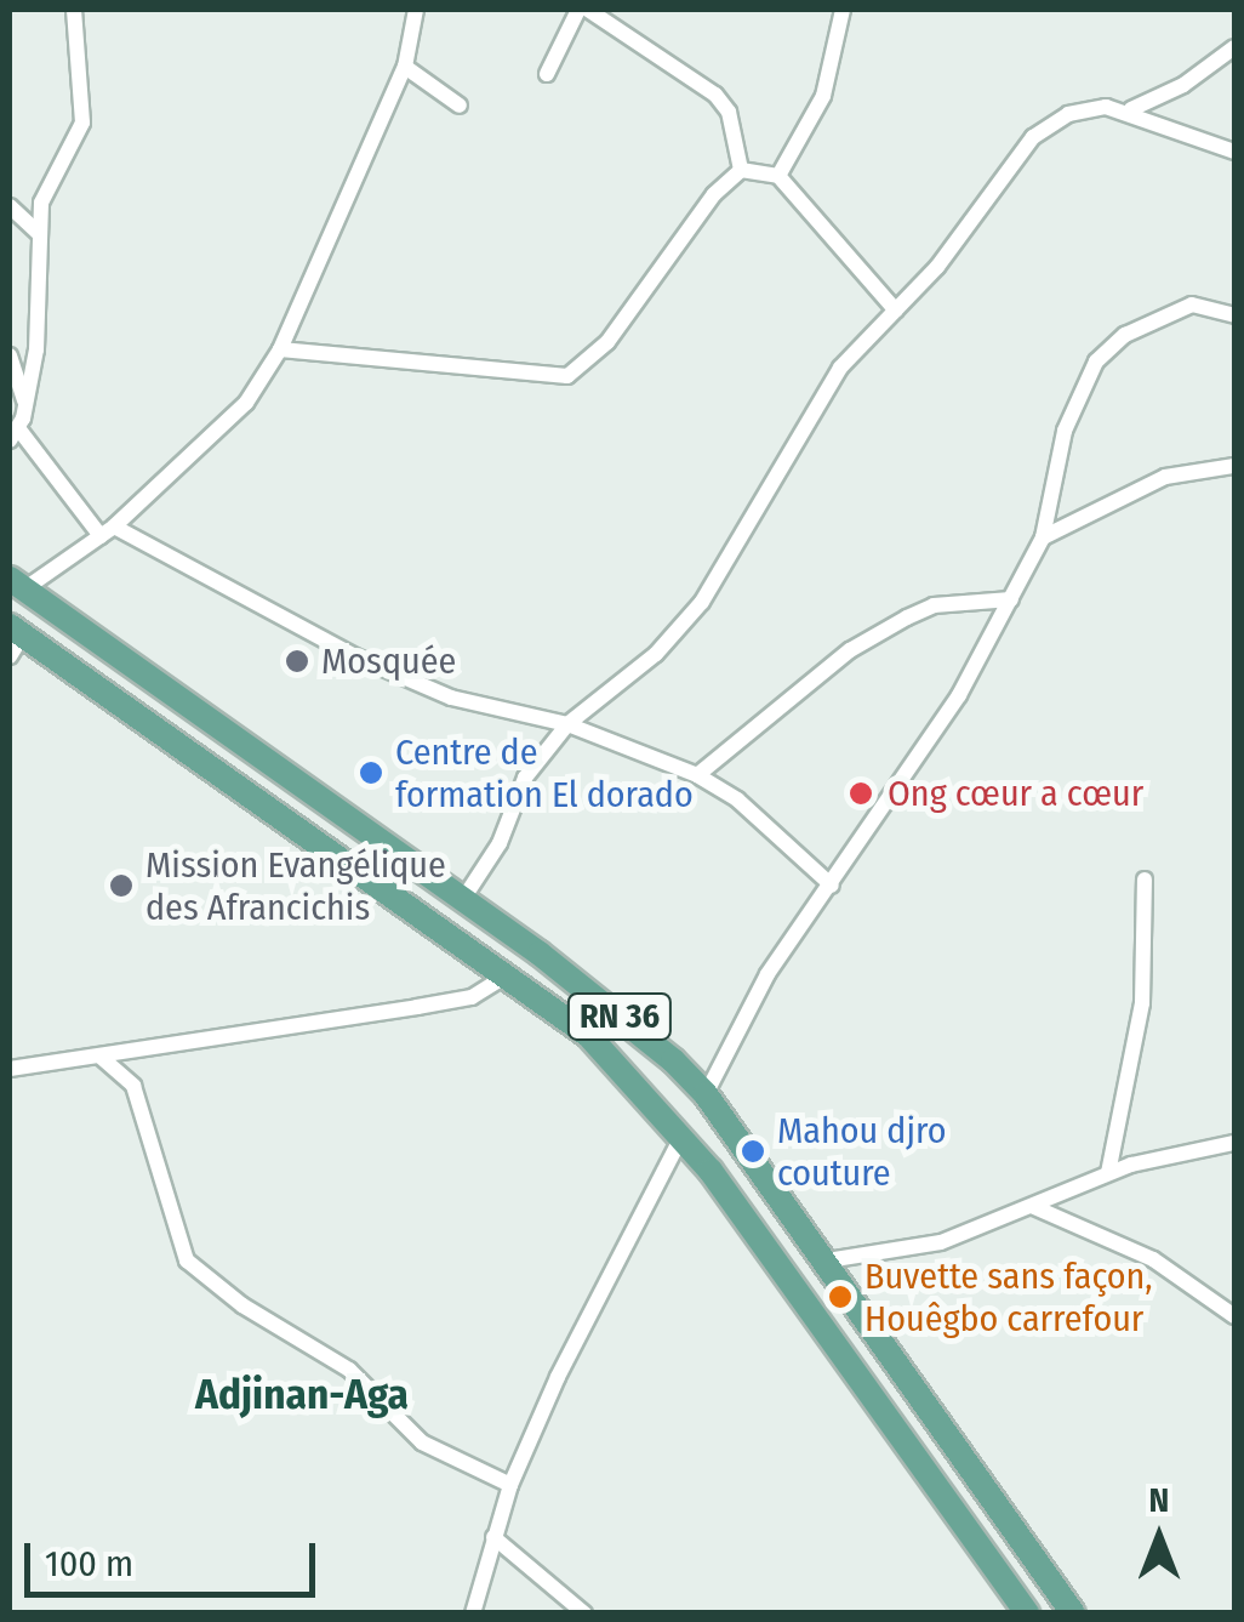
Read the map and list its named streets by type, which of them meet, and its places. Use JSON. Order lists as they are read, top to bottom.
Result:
{
  "streets": {
    "main road": ["RN 36"]
  },
  "districts": ["Adjinan-Aga"],
  "places": [
    "Mosquée",
    "Centre de formation El dorado",
    "Ong cœur a cœur",
    "Mission Evangélique des Afrancichis",
    "Mahou djro couture",
    "Buvette sans façon, Houêgbo carrefour"
  ],
  "scale_bar": "100 m",
  "north": "top"
}
